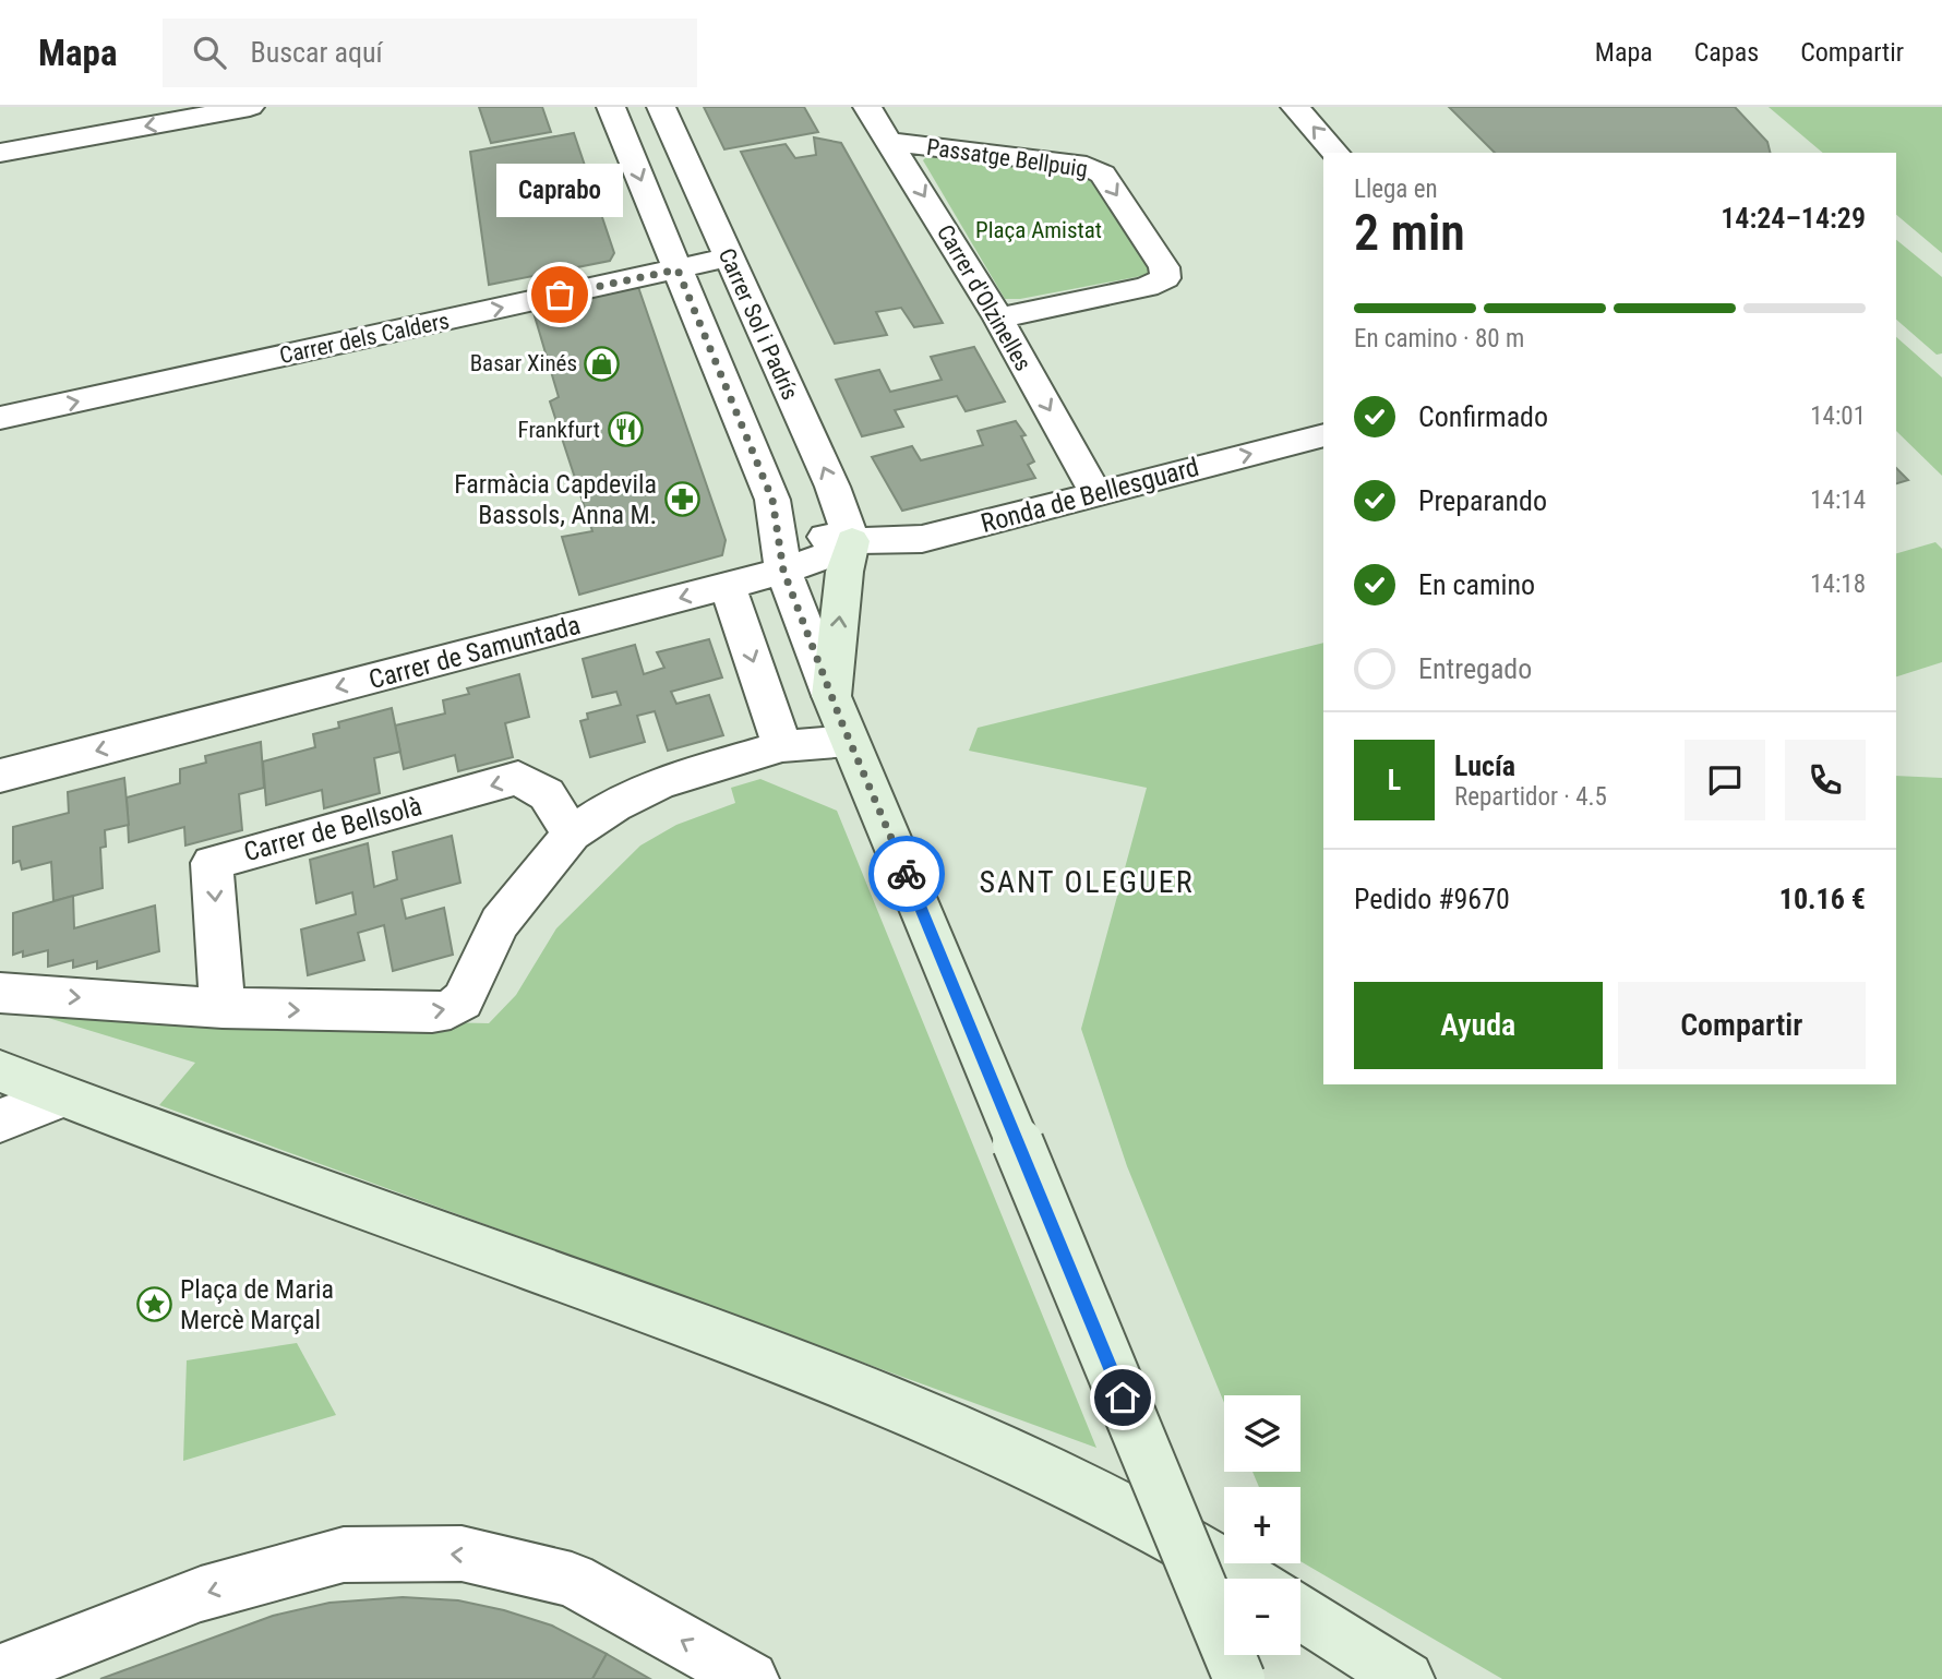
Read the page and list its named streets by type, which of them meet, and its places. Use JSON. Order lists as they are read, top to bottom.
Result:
{
  "streets": {
    "street": [
      "Passatge Bellpuig",
      "Carrer d'Olzinelles",
      "Carrer Sol i Padrís",
      "Carrer dels Calders",
      "Ronda de Bellesguard",
      "Carrer de Samuntada",
      "Carrer de Bellsolà"
    ]
  },
  "crossings": [
    ["Passatge Bellpuig", "Carrer d'Olzinelles"],
    ["Carrer d'Olzinelles", "Ronda de Bellesguard"],
    ["Carrer Sol i Padrís", "Carrer dels Calders"],
    ["Carrer Sol i Padrís", "Ronda de Bellesguard"],
    ["Carrer Sol i Padrís", "Carrer de Samuntada"],
    ["Ronda de Bellesguard", "Carrer de Samuntada"]
  ],
  "one_way": ["Carrer d'Olzinelles", "Ronda de Bellesguard"],
  "districts": ["SANT OLEGUER"],
  "parks": ["Plaça Amistat"],
  "places": {
    "other": ["Caprabo"],
    "shop": ["Basar Xinés"],
    "restaurant": ["Frankfurt"],
    "pharmacy": ["Farmàcia Capdevila Bassols, Anna M."],
    "place": ["Plaça de Maria Mercè Marçal"]
  },
  "page": {
    "header": "Mapa",
    "search": "Buscar aquí",
    "nav": ["Mapa", "Capas", "Compartir"],
    "heading": ["2 min", "Llega en", "14:24–14:29"],
    "panel": [
      "Lucía",
      "Repartidor · 4.5",
      "Pedido #9670",
      "10.16 €"
    ],
    "bubble": "Caprabo",
    "bar": "En camino · 80 m",
    "list": [
      ["Confirmado", "14:01"],
      ["Preparando", "14:14"],
      ["En camino", "14:18"],
      "Entregado"
    ],
    "round": "L",
    "buttons": ["Ayuda", "Compartir"],
    "map_buttons": ["+", "−"]
  }
}
